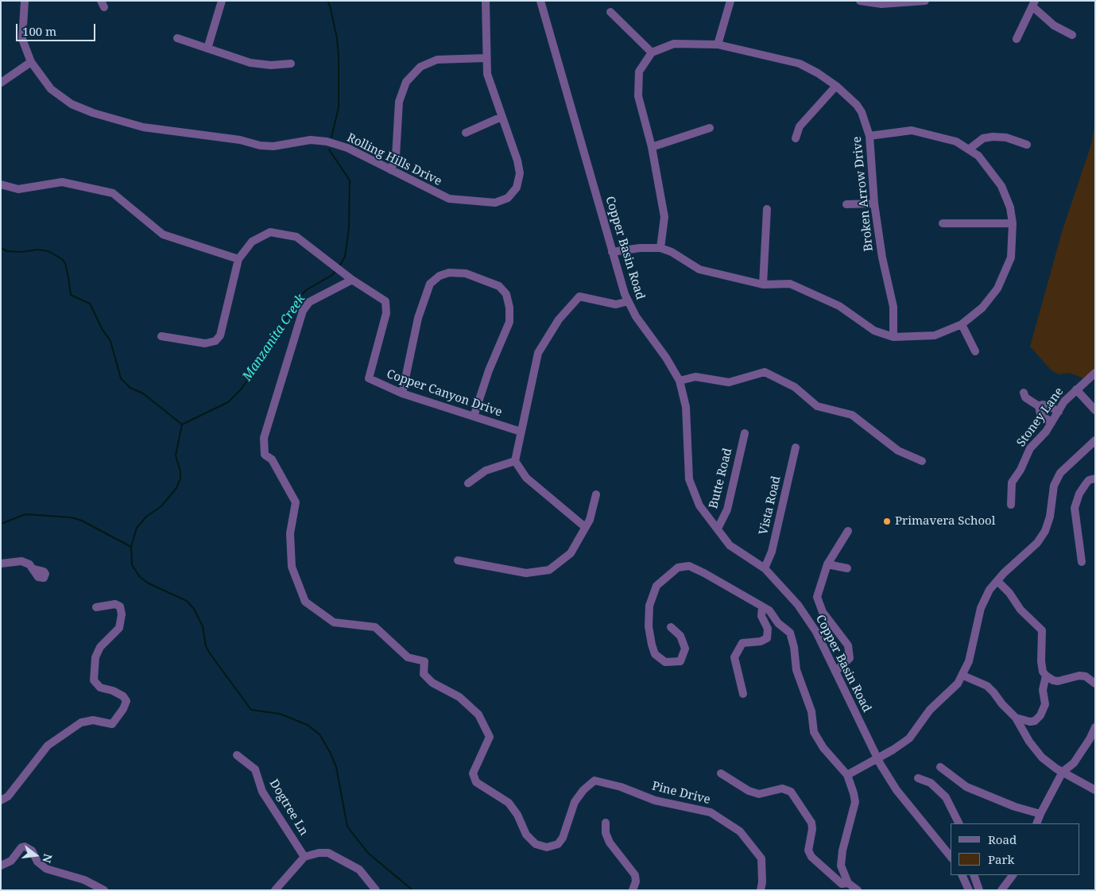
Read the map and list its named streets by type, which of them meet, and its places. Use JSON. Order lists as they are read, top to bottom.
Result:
{
  "streets": {
    "street": [
      "Rolling Hills Drive",
      "Broken Arrow Drive",
      "Copper Basin Road",
      "Copper Canyon Drive",
      "Stoney Lane",
      "Butte Road",
      "Vista Road",
      "Pine Drive",
      "Dogtree Ln"
    ]
  },
  "crossings": [
    ["Copper Basin Road", "Butte Road"],
    ["Copper Basin Road", "Vista Road"],
    ["Copper Canyon Drive", "Pine Drive"]
  ],
  "water": ["Manzanita Creek"],
  "places": ["Primavera School"],
  "legend": ["Road", "Park"],
  "scale_bar": "100 m",
  "north": "right"
}
